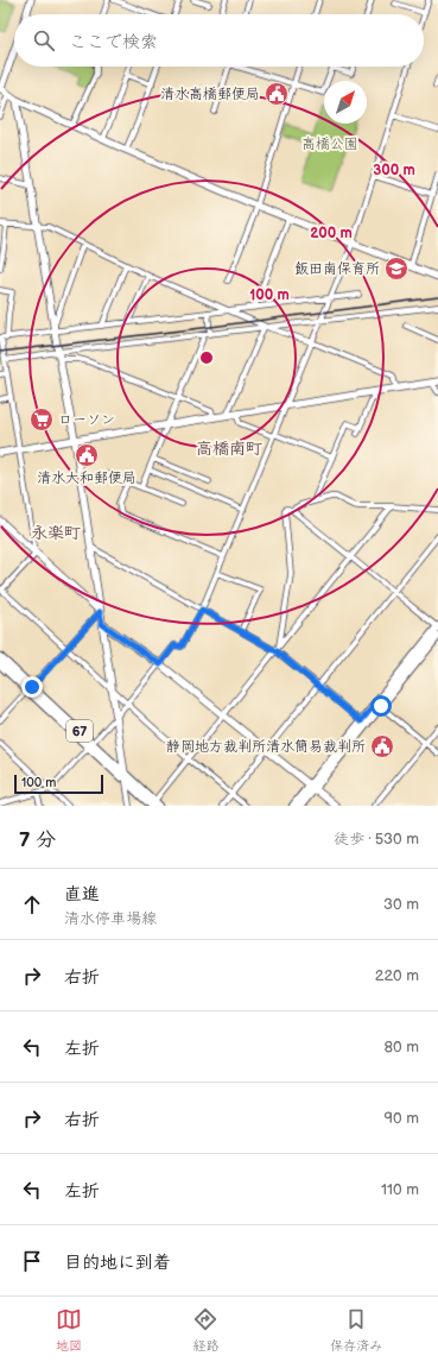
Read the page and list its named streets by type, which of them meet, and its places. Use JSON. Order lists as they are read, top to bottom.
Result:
{
  "streets": {
    "main road": ["67"]
  },
  "districts": ["高橋南町", "永楽町"],
  "parks": ["高橋公園"],
  "places": {
    "public building": ["清水高橋郵便局", "清水大和郵便局", "静岡地方裁判所清水簡易裁判所"],
    "school or university": ["飯田南保育所"],
    "supermarket": ["ローソン"]
  },
  "scale_bar": "100 m",
  "north": "top right",
  "page": {
    "search": "ここで検索",
    "scale": "100 m",
    "heading": ["7 分", "徒歩 · 530 m"],
    "list": [
      ["直進", "清水停車場線", "30 m"],
      ["右折", "220 m"],
      ["左折", "80 m"],
      ["右折", "90 m"],
      ["左折", "110 m"],
      "目的地に到着"
    ],
    "nav": ["地図", "経路", "保存済み"]
  },
  "rings": ["300 m", "200 m", "100 m"]
}
